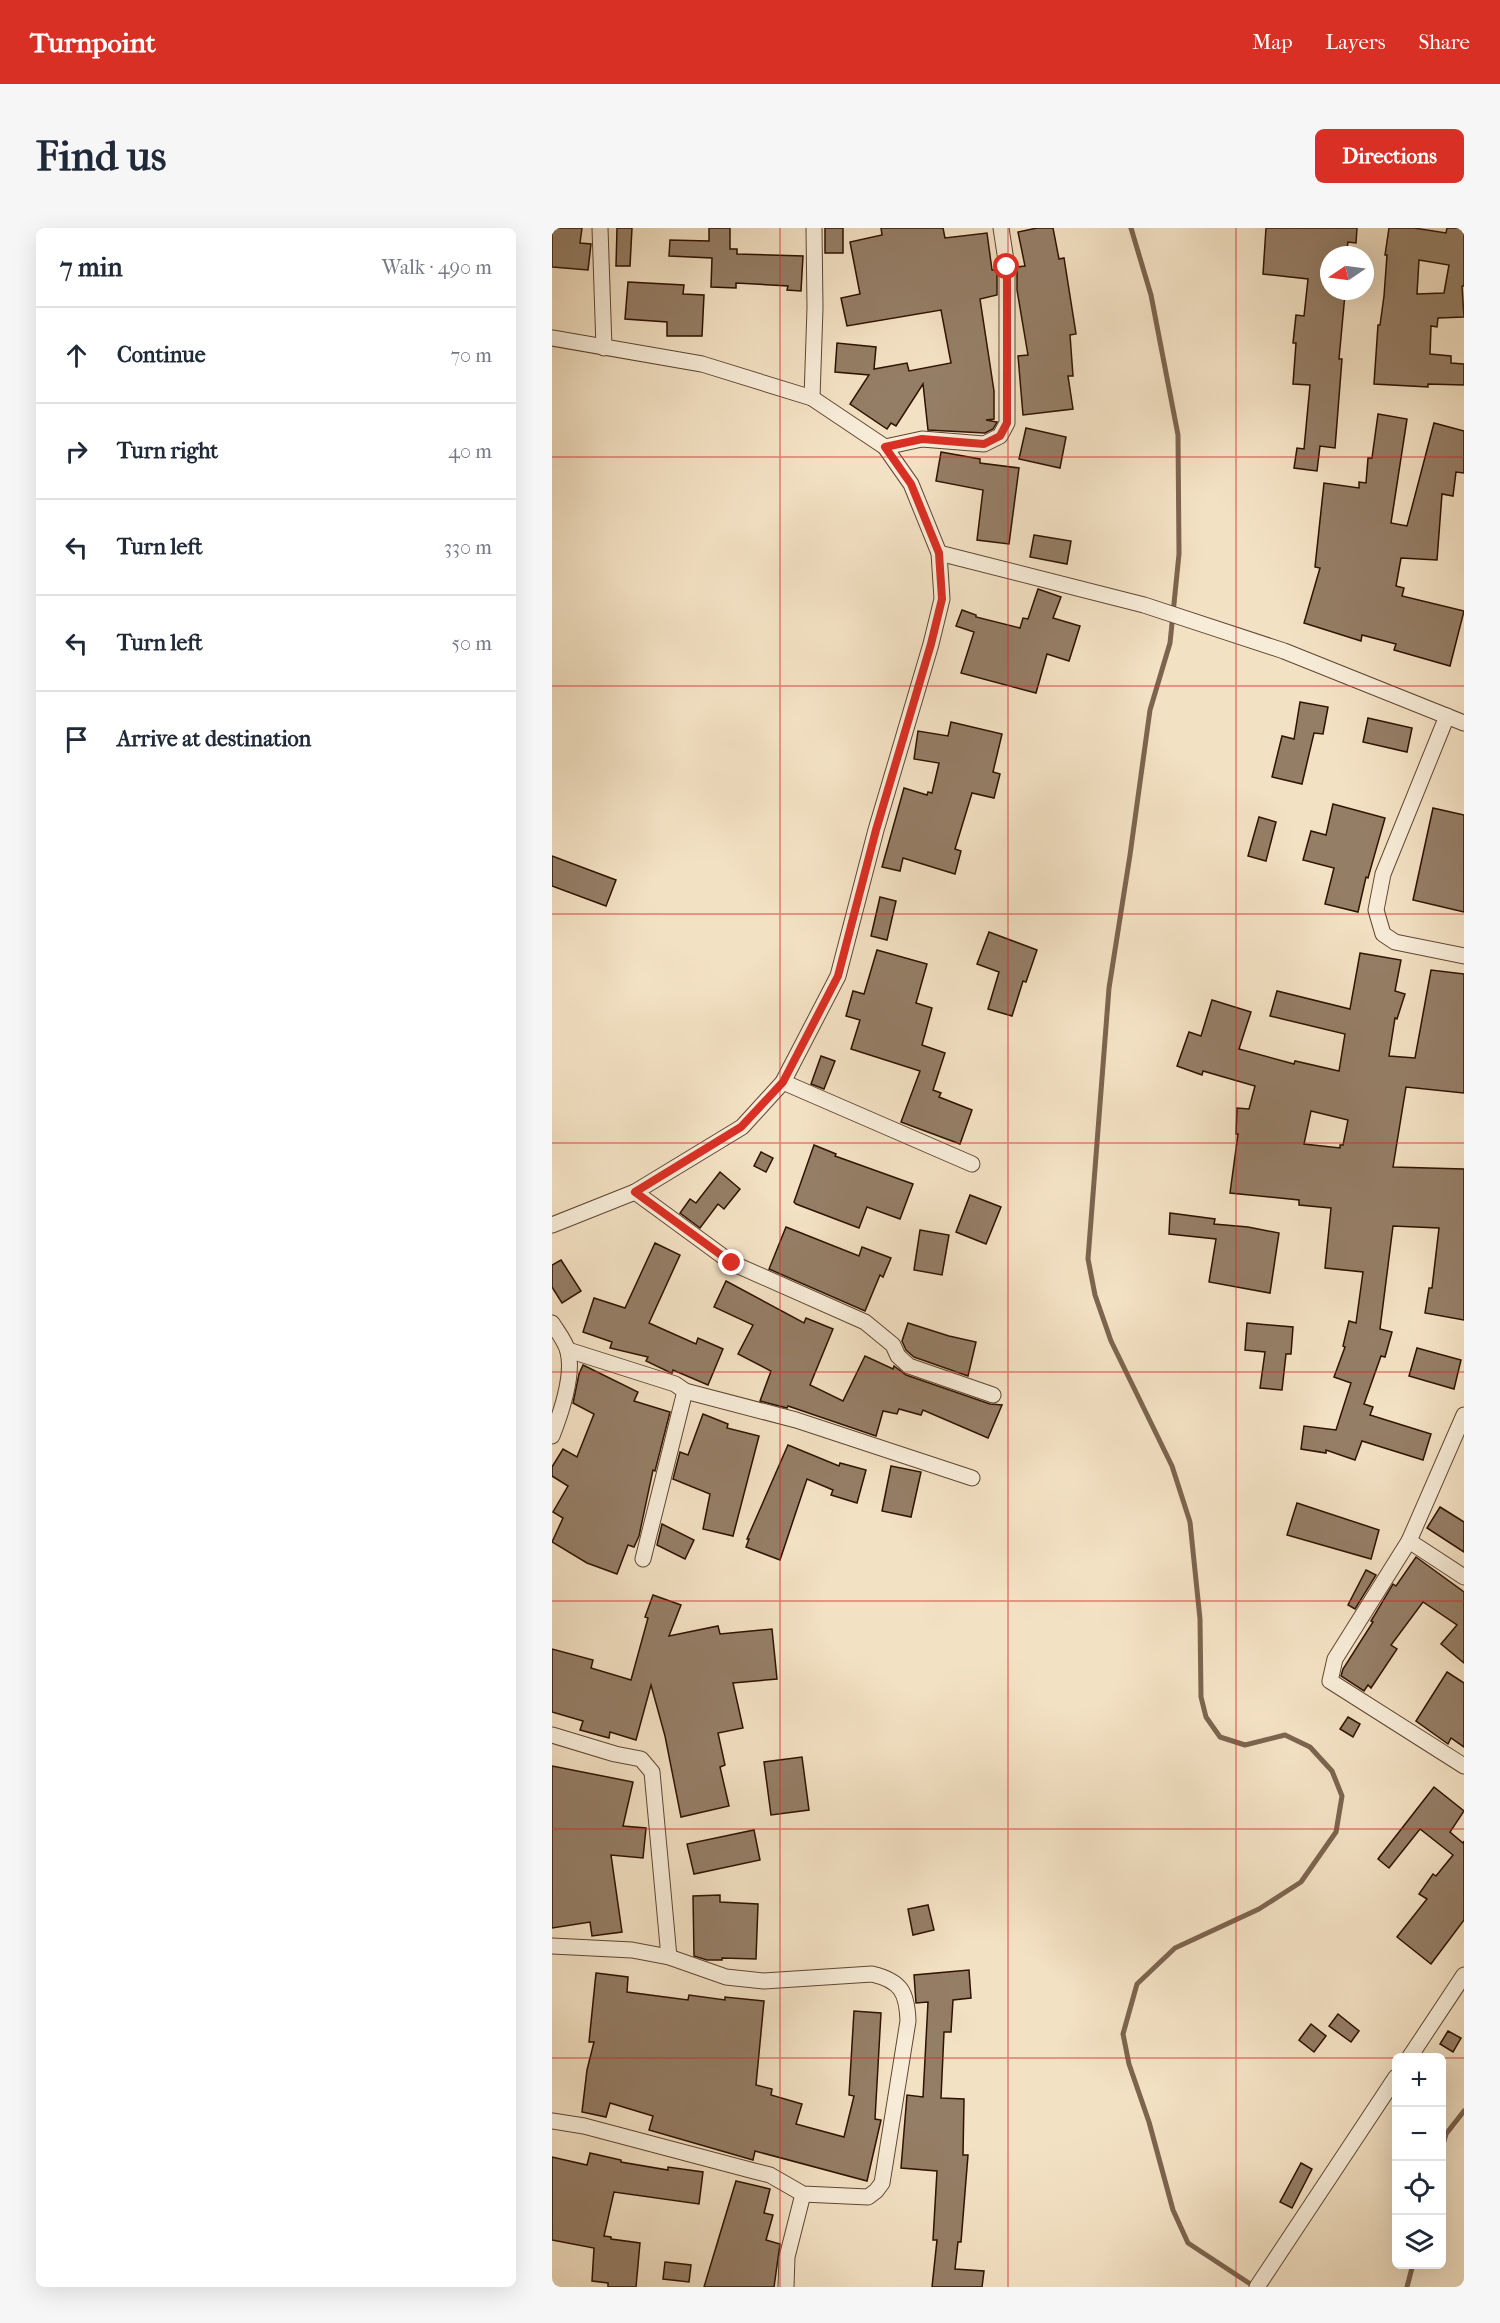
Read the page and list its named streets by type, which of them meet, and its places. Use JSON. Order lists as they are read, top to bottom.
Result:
{
  "north": "left",
  "page": {
    "header": "Turnpoint",
    "nav": ["Map", "Layers", "Share"],
    "buttons": "Directions",
    "title": "Find us",
    "heading": ["7 min", "Walk · 490 m"],
    "list": [
      ["Continue", "70 m"],
      ["Turn right", "40 m"],
      ["Turn left", "330 m"],
      ["Turn left", "50 m"],
      "Arrive at destination"
    ],
    "map_buttons": ["+", "−"]
  }
}
